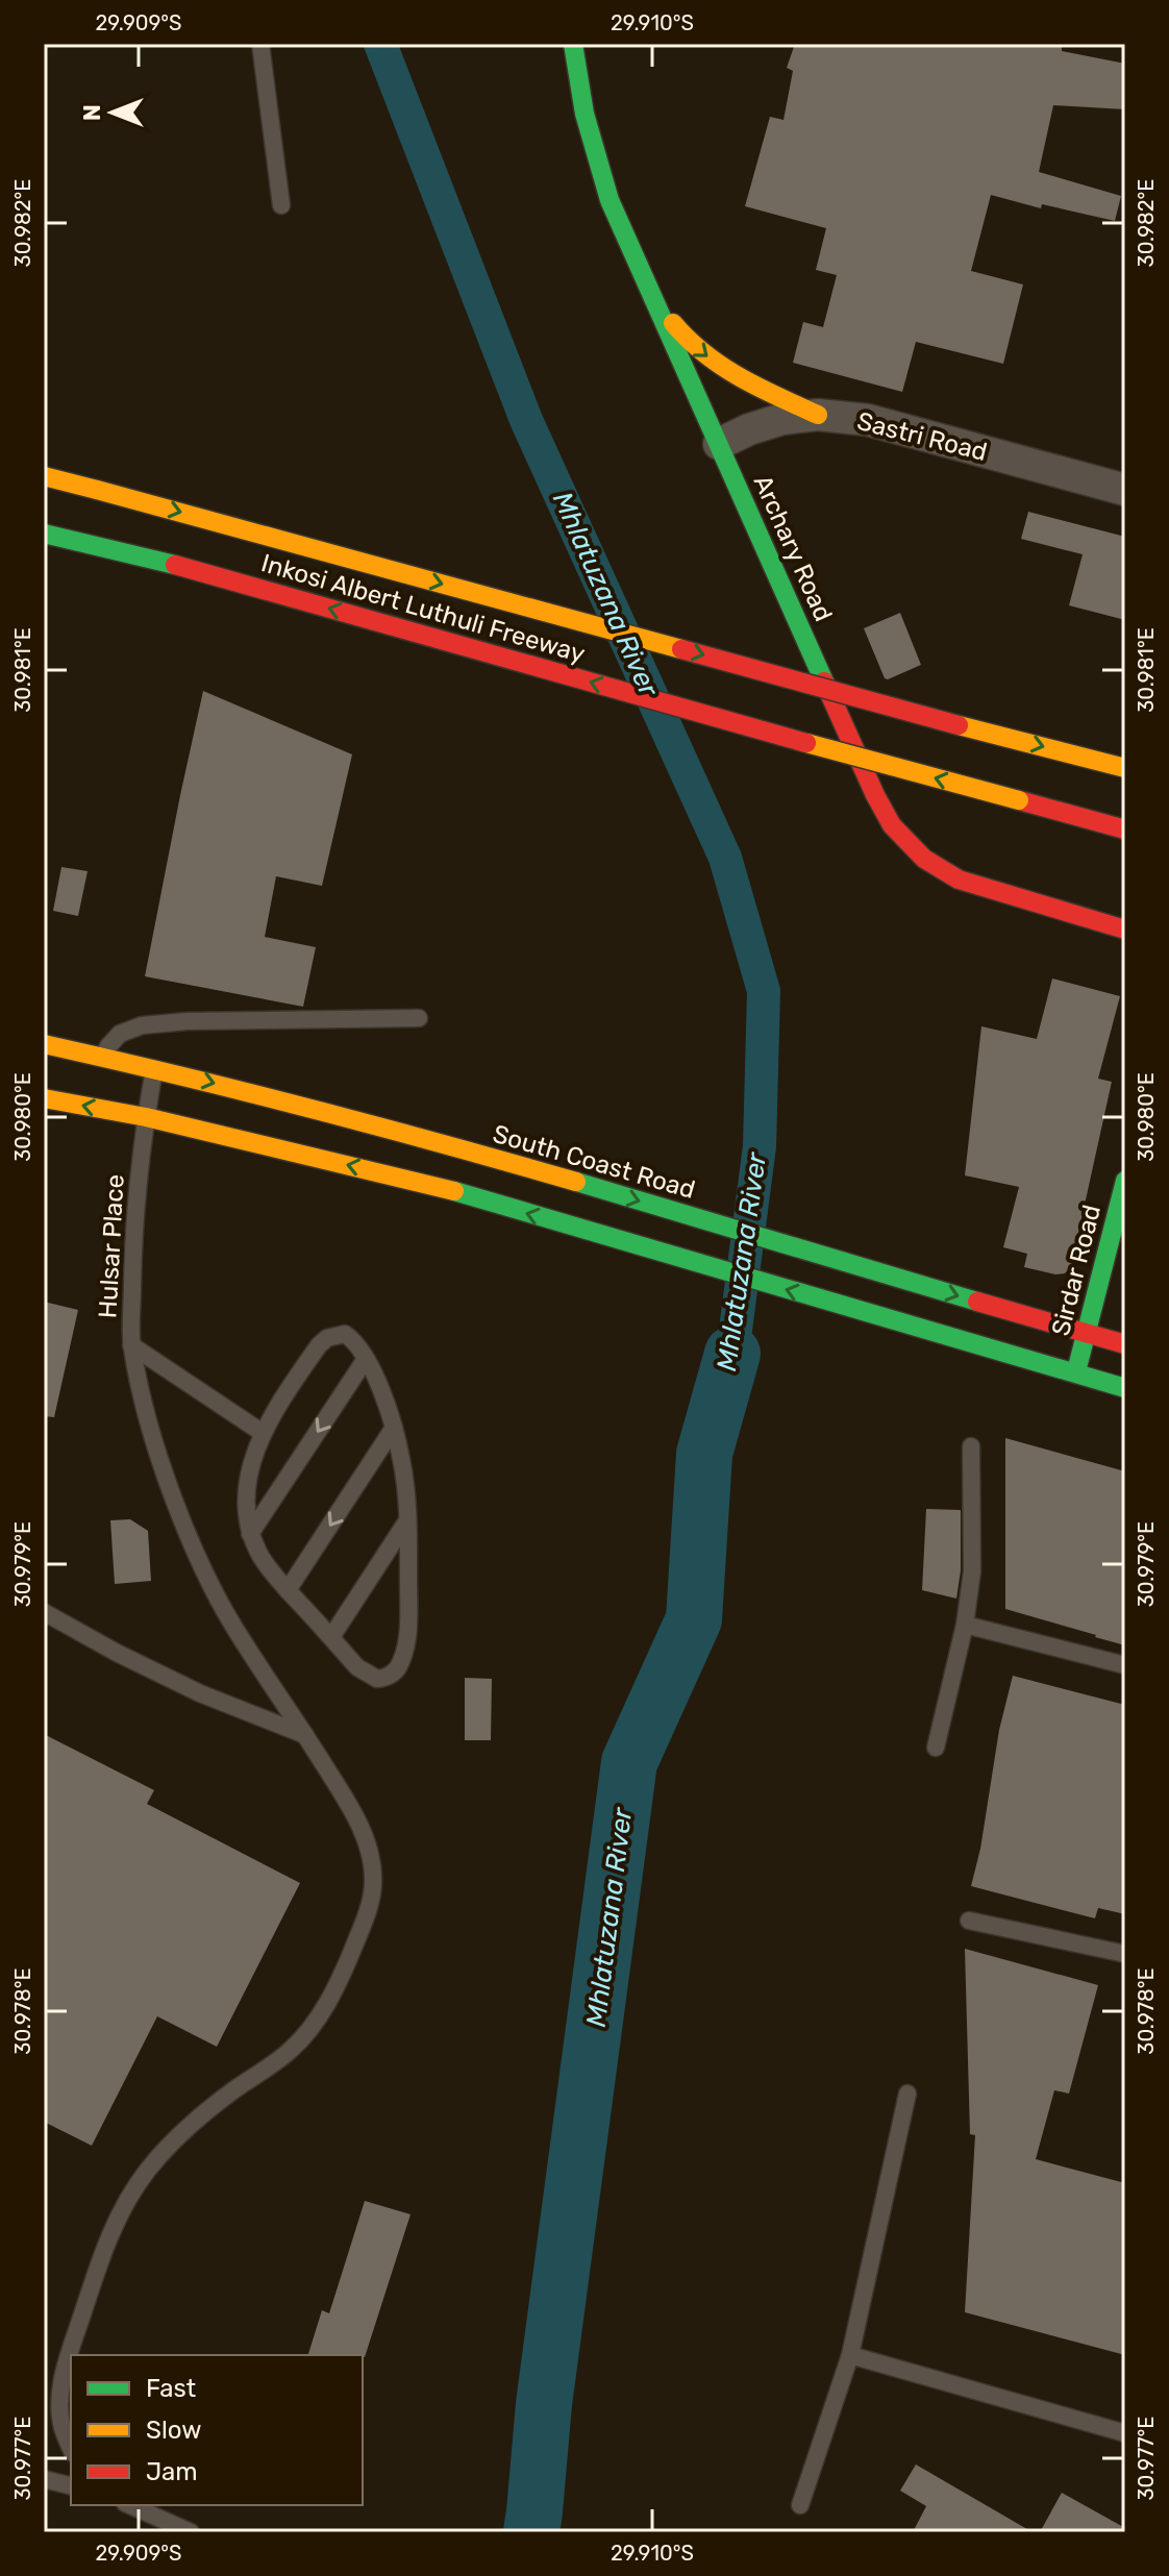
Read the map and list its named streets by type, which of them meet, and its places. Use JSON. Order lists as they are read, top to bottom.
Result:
{
  "streets": {
    "main road": [
      "Archary Road",
      "Inkosi Albert Luthuli Freeway",
      "South Coast Road",
      "Sirdar Road"
    ],
    "street": ["Sastri Road"],
    "lane": ["Hulsar Place"]
  },
  "crossings": [
    ["Sastri Road", "Archary Road"],
    ["South Coast Road", "Hulsar Place"],
    ["South Coast Road", "Sirdar Road"]
  ],
  "water": ["Mhlatuzana River"],
  "legend": ["Fast", "Slow", "Jam"],
  "north": "left",
  "coordinates": [
    "29.909°S",
    "29.910°S",
    "30.982°E",
    "30.981°E",
    "30.980°E",
    "30.979°E",
    "30.978°E",
    "30.977°E"
  ]
}
